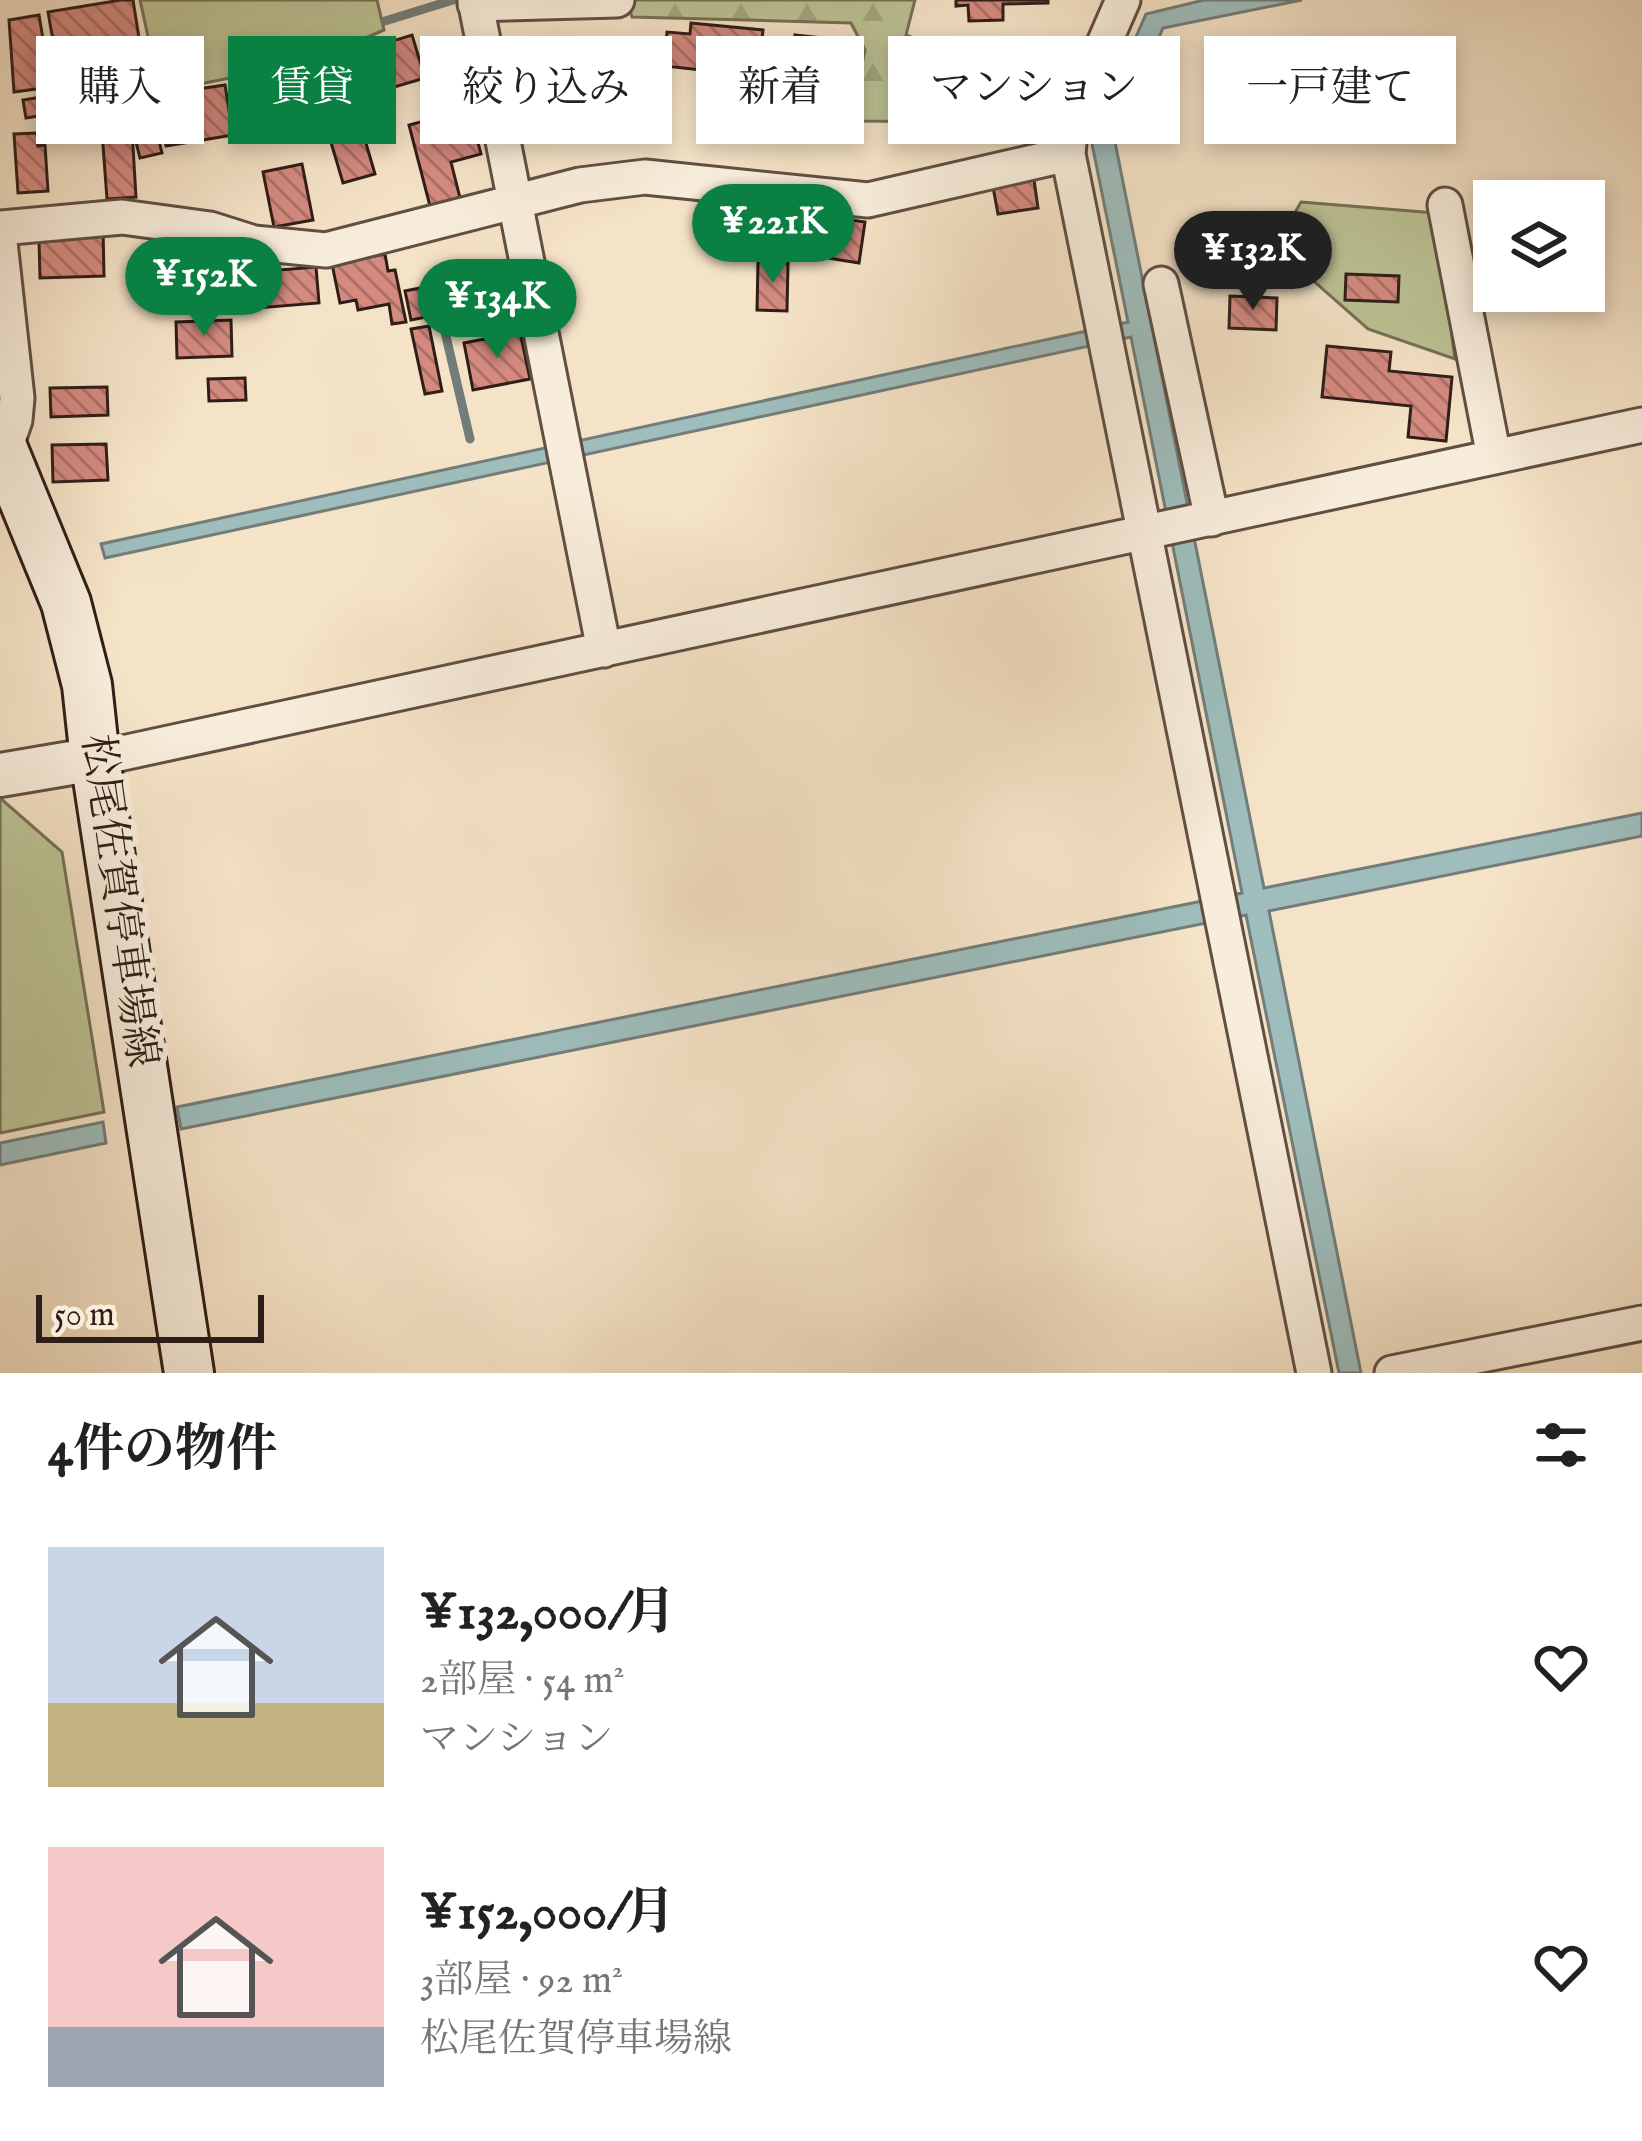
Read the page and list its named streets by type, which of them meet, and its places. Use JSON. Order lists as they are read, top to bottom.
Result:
{
  "streets": {
    "main road": ["松尾佐賀停車場線"]
  },
  "scale_bar": "50 m",
  "page": {
    "chip": [
      "購入",
      "賃貸",
      "絞り込み",
      "新着",
      "マンション",
      "一戸建て"
    ],
    "price": [
      "¥221K",
      "¥132K",
      "¥152K",
      "¥134K"
    ],
    "scale": "50 m",
    "heading": "4件の物件",
    "list": [
      {
        "name": "¥132,000/月",
        "note": "2部屋 · 54 m² · マンション"
      },
      {
        "name": "¥152,000/月",
        "note": "3部屋 · 92 m² · 松尾佐賀停車場線"
      }
    ]
  }
}
